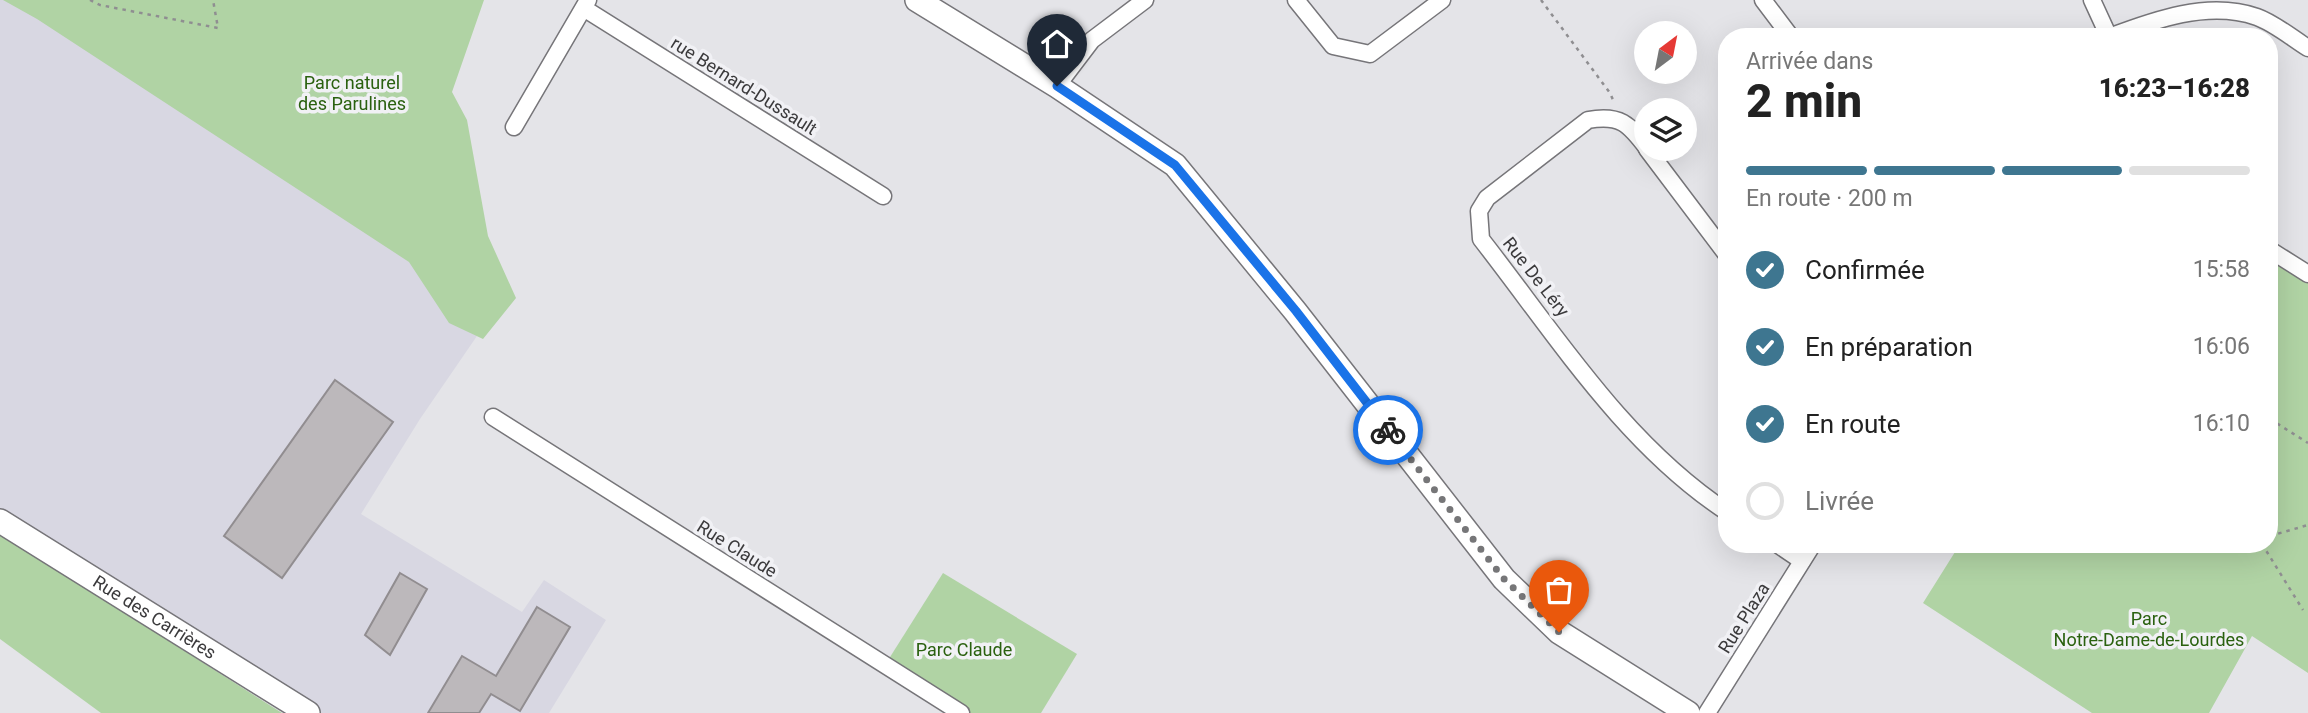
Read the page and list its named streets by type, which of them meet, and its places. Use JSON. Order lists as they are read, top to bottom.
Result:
{
  "streets": {
    "street": [
      "rue Bernard-Dussault",
      "Rue De Léry",
      "Rue Claude",
      "Rue des Carrières",
      "Rue Plaza"
    ]
  },
  "parks": ["Parc naturel des Parulines", "Parc Notre-Dame-de-Lourdes", "Parc Claude"],
  "north": "top right",
  "page": {
    "heading": ["2 min", "Arrivée dans", "16:23–16:28"],
    "bar": "En route · 200 m",
    "list": [
      ["Confirmée", "15:58"],
      ["En préparation", "16:06"],
      ["En route", "16:10"],
      "Livrée"
    ]
  }
}
